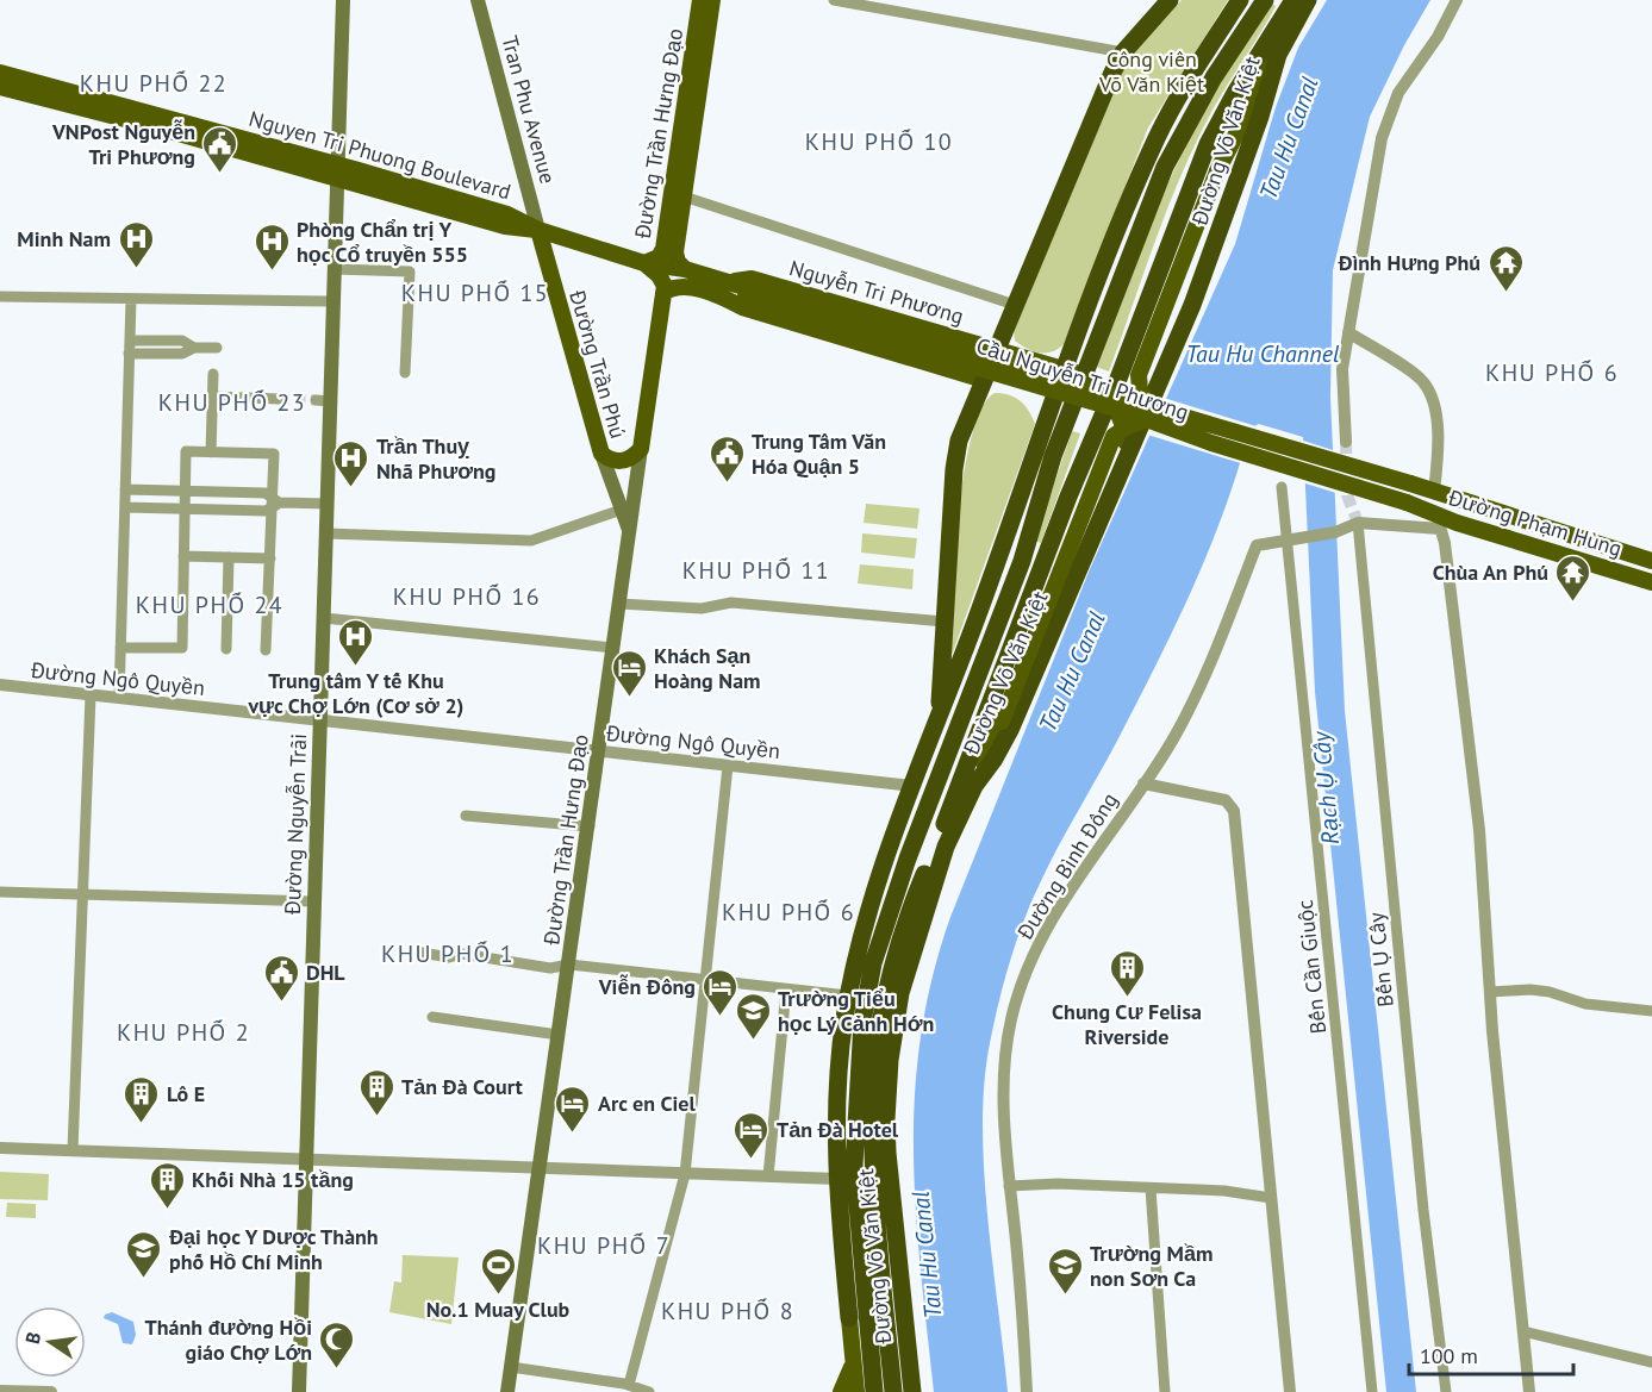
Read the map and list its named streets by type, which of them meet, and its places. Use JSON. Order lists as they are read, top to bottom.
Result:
{
  "streets": {
    "highway": ["Đường Võ Văn Kiệt"],
    "main road": [
      "Tran Phu Avenue",
      "Đường Trần Hưng Đạo",
      "Nguyen Tri Phuong Boulevard",
      "Nguyễn Tri Phương",
      "Đường Trần Phú",
      "Cầu Nguyễn Tri Phương",
      "Đường Phạm Hùng",
      "Đường Nguyễn Trãi"
    ],
    "street": [
      "Đường Ngô Quyền",
      "Đường Bình Đông",
      "Bến Ụ Cây",
      "Bến Cần Giuộc"
    ]
  },
  "crossings": [
    ["Tran Phu Avenue", "Nguyen Tri Phuong Boulevard"],
    ["Tran Phu Avenue", "Đường Trần Phú"],
    ["Đường Trần Hưng Đạo", "Nguyen Tri Phuong Boulevard"],
    ["Đường Trần Hưng Đạo", "Đường Trần Phú"],
    ["Đường Trần Hưng Đạo", "Đường Ngô Quyền"],
    ["Đường Võ Văn Kiệt", "Nguyễn Tri Phương"],
    ["Đường Võ Văn Kiệt", "Đường Ngô Quyền"],
    ["Nguyen Tri Phuong Boulevard", "Nguyễn Tri Phương"],
    ["Nguyen Tri Phuong Boulevard", "Đường Trần Phú"],
    ["Nguyen Tri Phuong Boulevard", "Đường Nguyễn Trãi"],
    ["Cầu Nguyễn Tri Phương", "Đường Phạm Hùng"],
    ["Đường Ngô Quyền", "Đường Nguyễn Trãi"],
    ["Đường Bình Đông", "Bến Cần Giuộc"]
  ],
  "districts": [
    "KHU PHỐ 22",
    "KHU PHỐ 10",
    "KHU PHỐ 15",
    "KHU PHỐ 6",
    "KHU PHỐ 23",
    "KHU PHỐ 11",
    "KHU PHỐ 16",
    "KHU PHỐ 24",
    "KHU PHỐ 6",
    "KHU PHỐ 1",
    "KHU PHỐ 2",
    "KHU PHỐ 7",
    "KHU PHỐ 8"
  ],
  "water": ["Tau Hu Canal", "Tau Hu Channel", "Rạch Ụ Cây"],
  "parks": ["Công viên Võ Văn Kiệt"],
  "places": {
    "public building": ["VNPost Nguyễn Tri Phương", "Trung Tâm Văn Hóa Quận 5", "DHL"],
    "hospital": [
      "Minh Nam",
      "Phòng Chẩn trị Y học Cổ truyền 555",
      "Trần Thuỵ Nhã Phương",
      "Trung tâm Y tế Khu vực Chợ Lớn (Cơ sở 2)"
    ],
    "temple": ["Đình Hưng Phú", "Chùa An Phú"],
    "hotel": [
      "Khách Sạn Hoàng Nam",
      "Viễn Đông",
      "Arc en Ciel",
      "Tản Đà Hotel"
    ],
    "building": [
      "Chung Cư Felisa Riverside",
      "Tản Đà Court",
      "Lô E",
      "Khối Nhà 15 tầng"
    ],
    "school or university": ["Trường Tiểu học Lý Cảnh Hớn", "Đại học Y Dược Thành phố Hồ Chí Minh", "Trường Mầm non Sơn Ca"],
    "sports": ["No.1 Muay Club"],
    "mosque": ["Thánh đường Hồi giáo Chợ Lớn"]
  },
  "scale_bar": "100 m",
  "north": "left"
}
